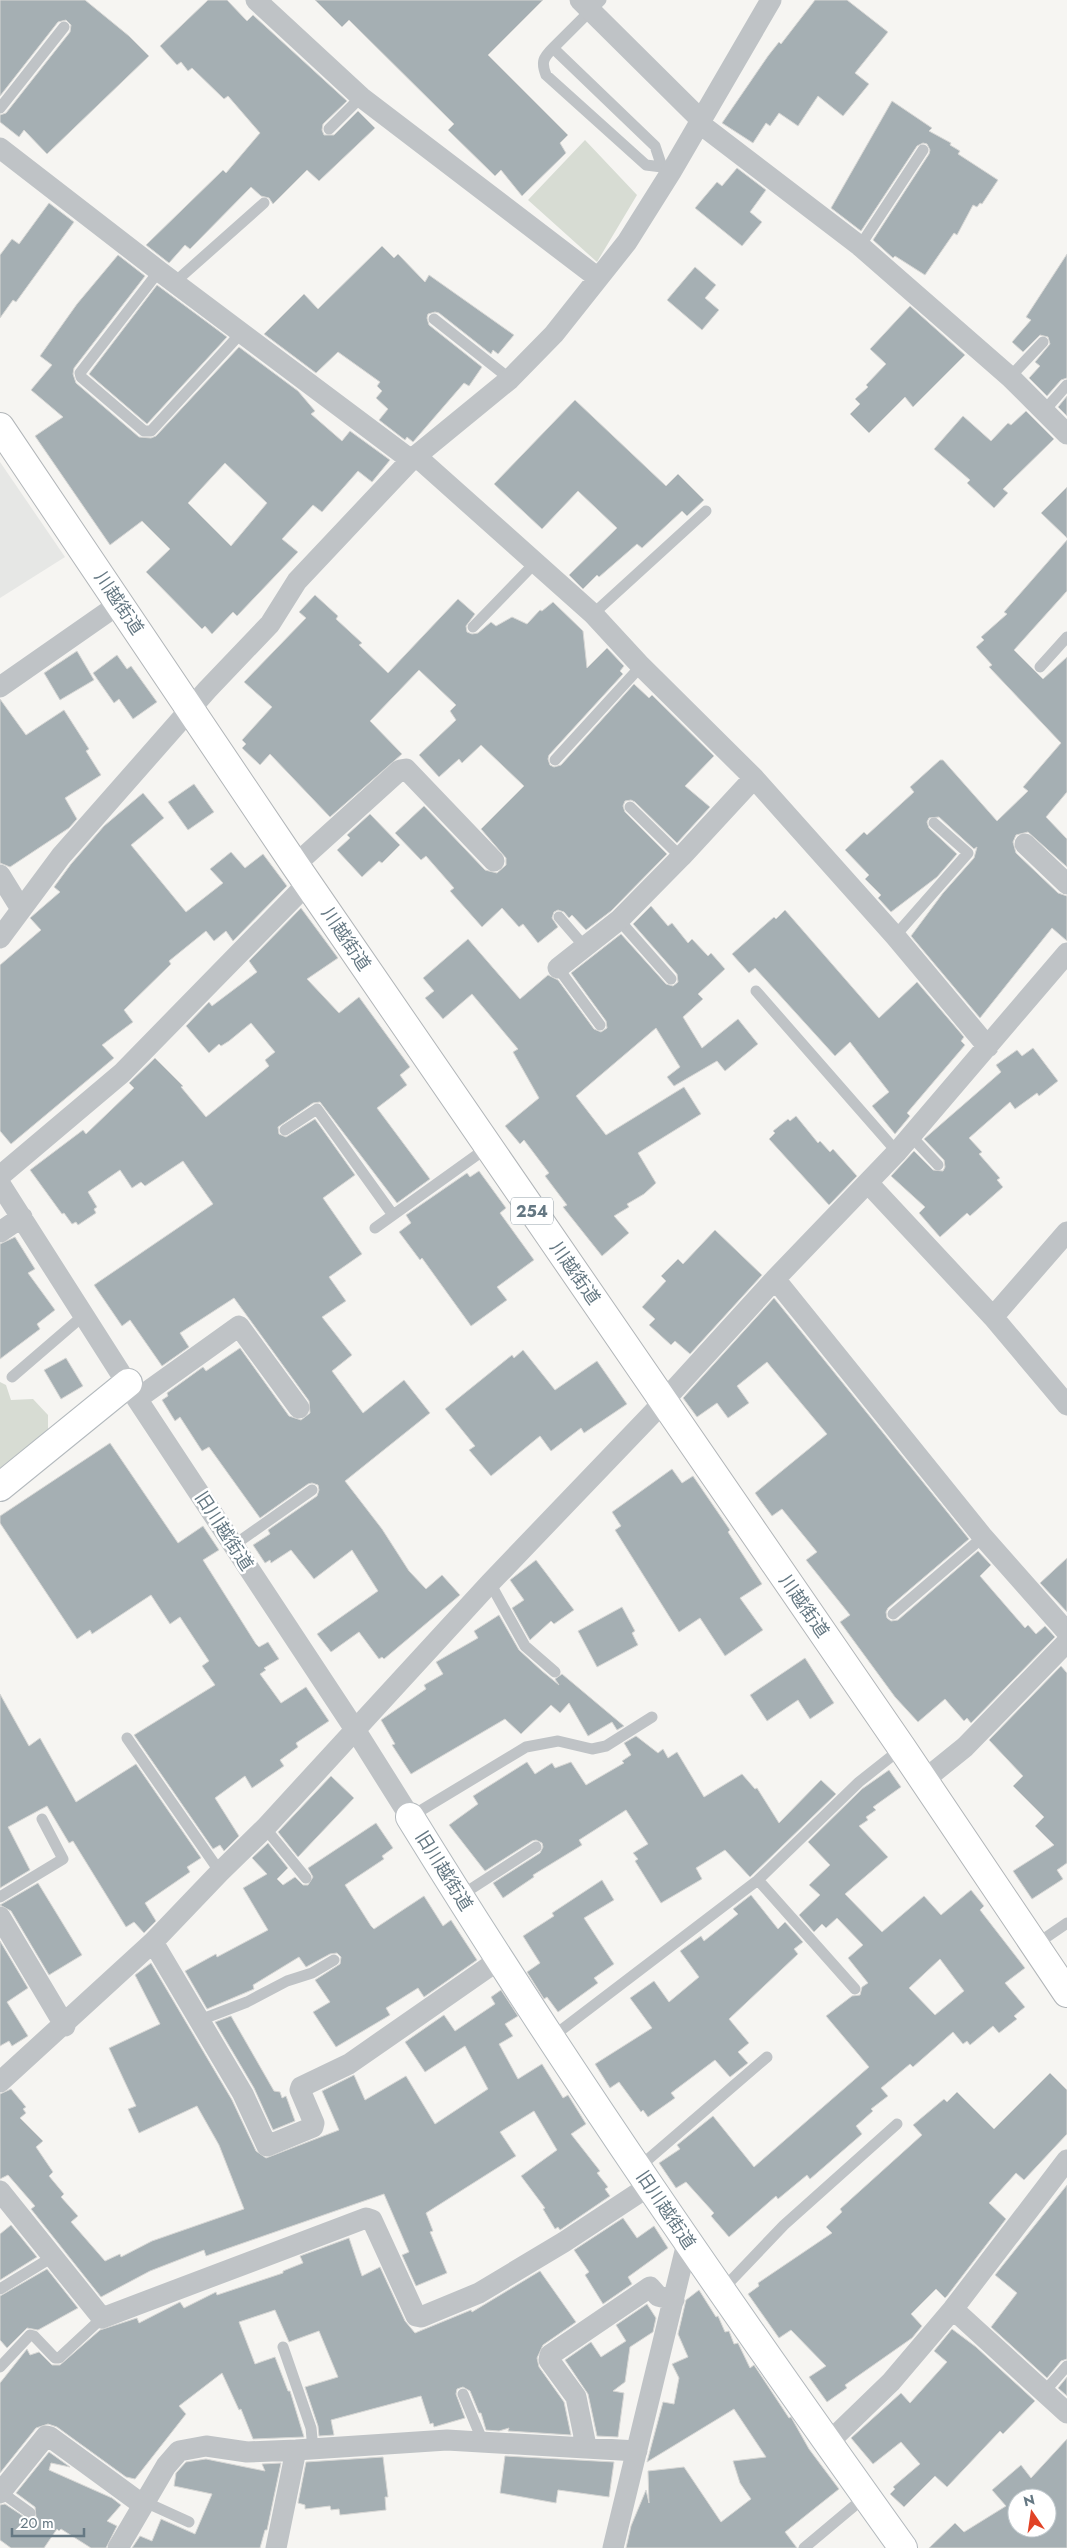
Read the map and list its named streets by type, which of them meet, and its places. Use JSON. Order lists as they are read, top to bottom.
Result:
{
  "streets": {
    "main road": ["川越街道", "254", "旧川越街道"]
  },
  "scale_bar": "20 m",
  "north": "top"
}
